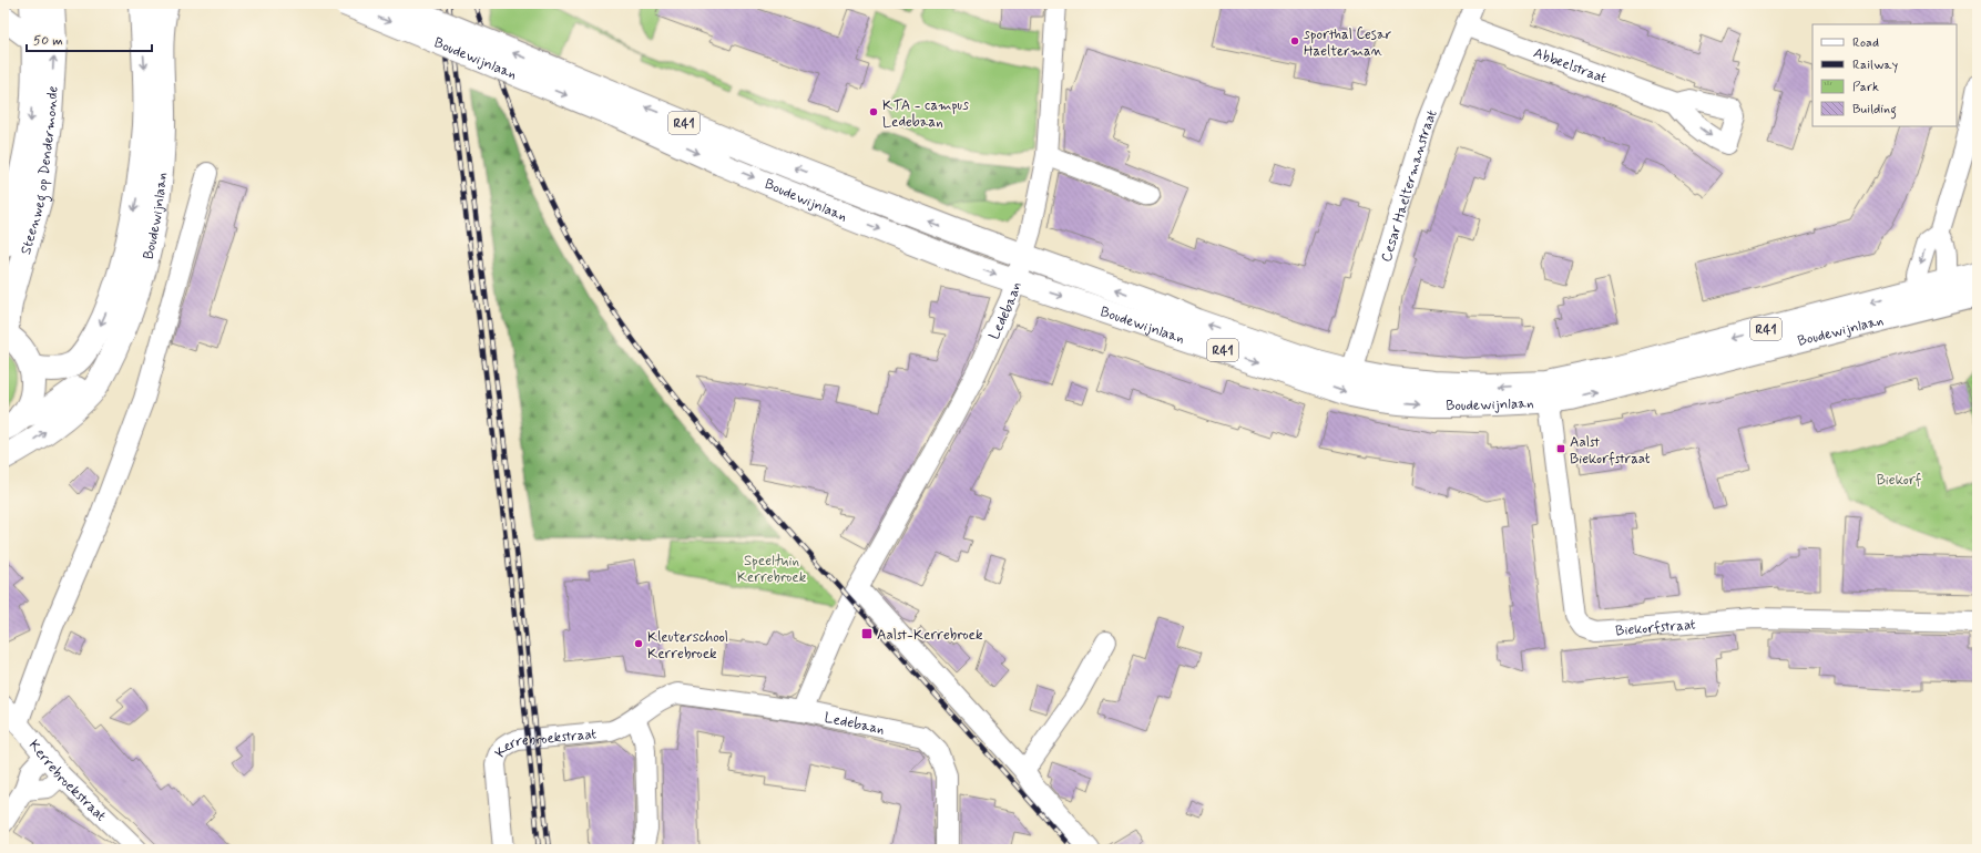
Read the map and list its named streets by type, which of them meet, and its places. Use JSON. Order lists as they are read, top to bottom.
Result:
{
  "streets": {
    "main road": ["Boudewijnlaan", "R41", "Steenweg op Dendermonde"],
    "street": [
      "Abbeelstraat",
      "Cesar Haeltermanstraat",
      "Ledebaan",
      "Biekorfstraat",
      "Kerrebroekstraat"
    ]
  },
  "crossings": [
    ["Boudewijnlaan", "Steenweg op Dendermonde"],
    ["Boudewijnlaan", "Cesar Haeltermanstraat"],
    ["Boudewijnlaan", "Ledebaan"],
    ["Boudewijnlaan", "Biekorfstraat"],
    ["Abbeelstraat", "Cesar Haeltermanstraat"],
    ["Ledebaan", "Kerrebroekstraat"]
  ],
  "parks": ["Biekorf", "Speeltuin Kerrebroek"],
  "places": {
    "other": ["sporthal Cesar Haelterman", "KTA - campus Ledebaan", "Kleuterschool Kerrebroek"],
    "transit": ["Aalst Biekorfstraat", "Aalst-Kerrebroek"]
  },
  "legend": [
    "Road",
    "Railway",
    "Park",
    "Building"
  ],
  "scale_bar": "50 m"
}
